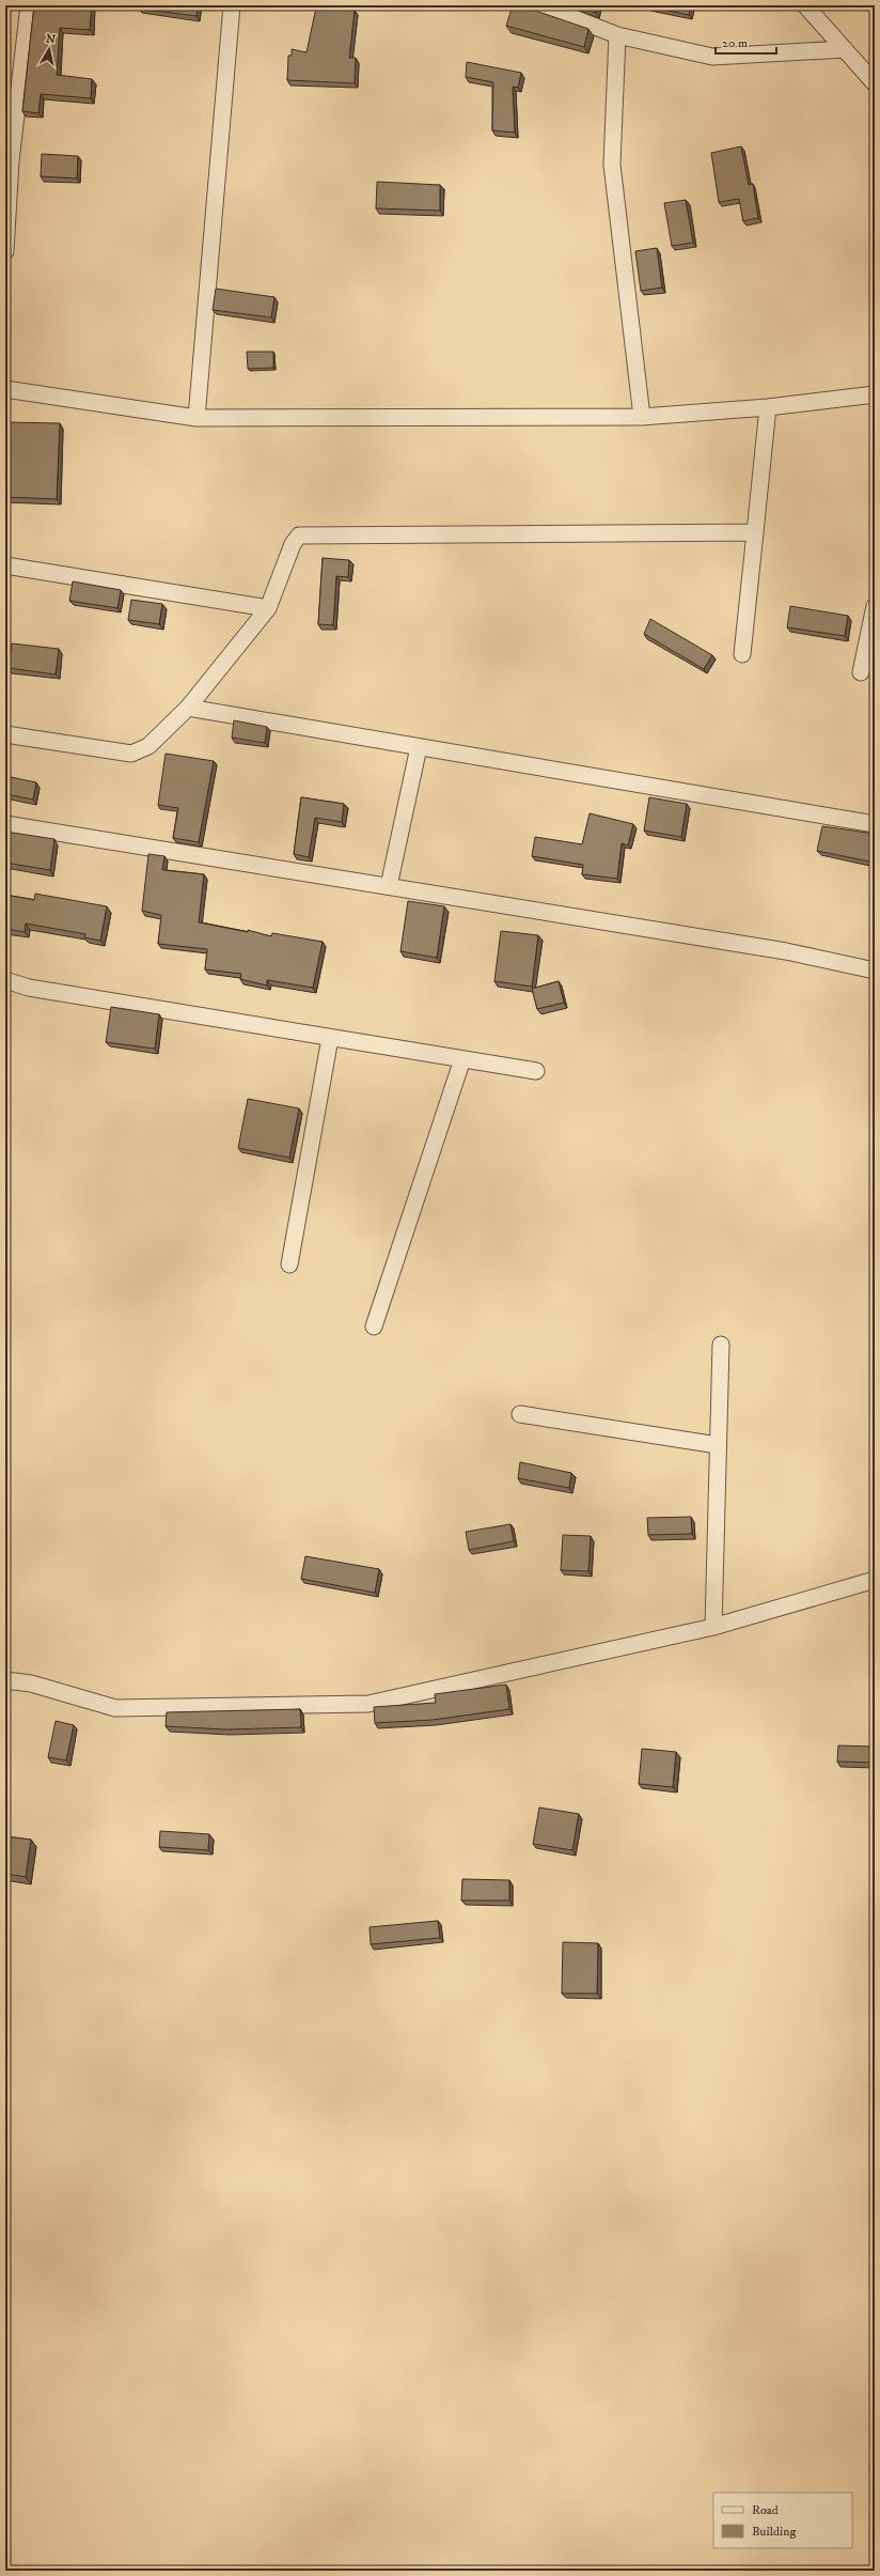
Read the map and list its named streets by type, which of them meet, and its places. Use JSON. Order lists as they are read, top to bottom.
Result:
{
  "legend": ["Road", "Building"],
  "scale_bar": "20 m",
  "north": "top"
}
